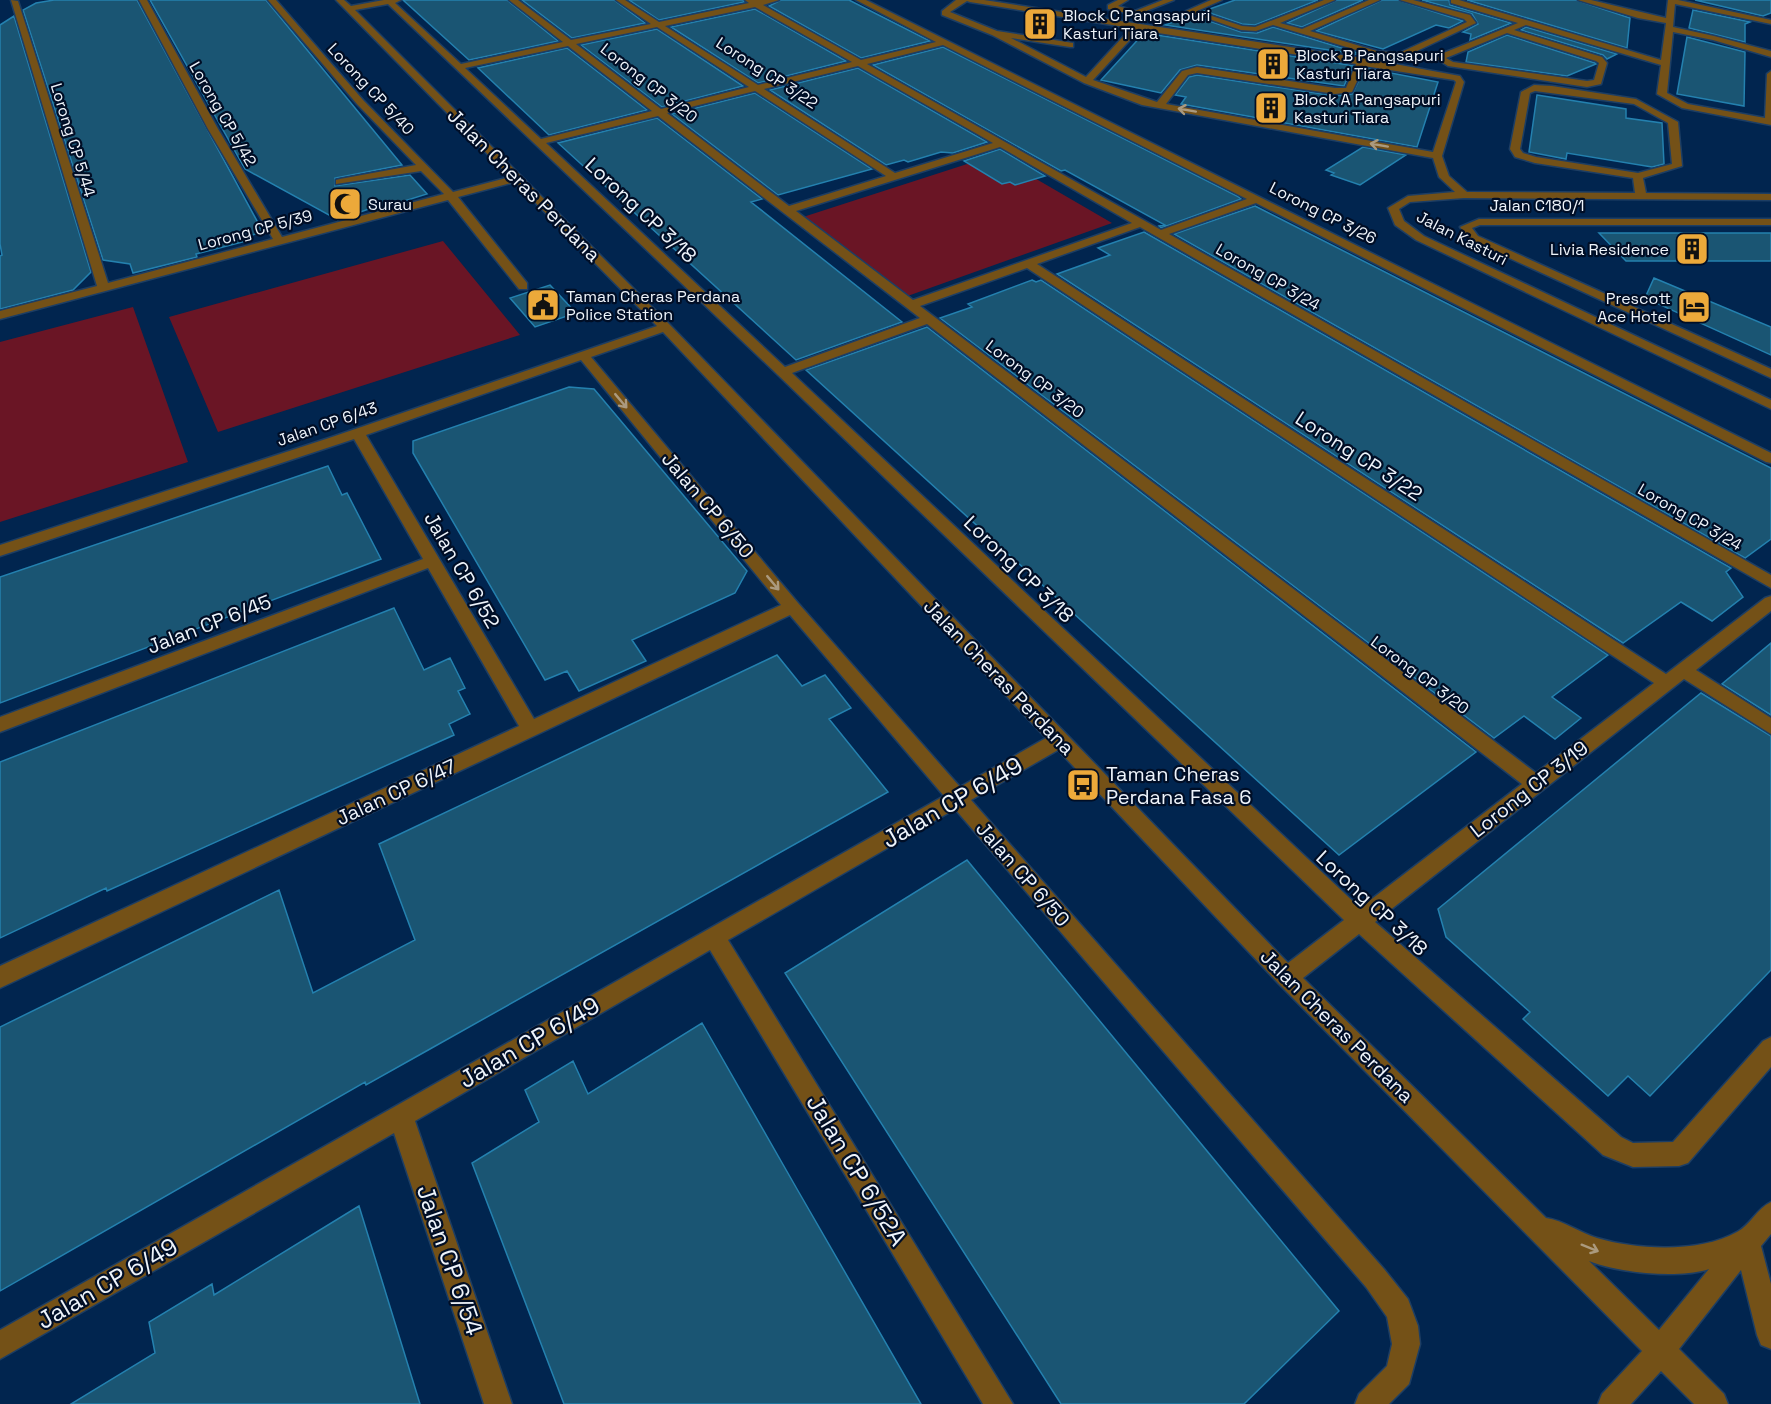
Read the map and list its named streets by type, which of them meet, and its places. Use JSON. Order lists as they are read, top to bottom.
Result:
{
  "streets": {
    "street": [
      "Lorong CP 3/22",
      "Lorong CP 3/20",
      "Lorong CP 5/40",
      "Lorong CP 5/42",
      "Lorong CP 5/44",
      "Jalan Cheras Perdana",
      "Jalan C180/1",
      "Lorong CP 3/18",
      "Lorong CP 3/26",
      "Lorong CP 5/39",
      "Jalan Kasturi",
      "Lorong CP 3/24",
      "Jalan CP 6/43",
      "Jalan CP 6/50",
      "Jalan CP 6/52",
      "Jalan CP 6/45",
      "Lorong CP 3/19",
      "Jalan CP 6/47",
      "Jalan CP 6/49",
      "Jalan CP 6/52A",
      "Jalan CP 6/54"
    ]
  },
  "crossings": [
    ["Lorong CP 3/22", "Lorong CP 3/19"],
    ["Lorong CP 3/20", "Lorong CP 3/19"],
    ["Lorong CP 5/40", "Lorong CP 5/39"],
    ["Lorong CP 5/42", "Lorong CP 5/39"],
    ["Lorong CP 5/44", "Lorong CP 5/39"],
    ["Jalan Cheras Perdana", "Lorong CP 5/39"],
    ["Jalan Cheras Perdana", "Jalan CP 6/43"],
    ["Jalan Cheras Perdana", "Lorong CP 3/19"],
    ["Jalan Cheras Perdana", "Jalan CP 6/49"],
    ["Lorong CP 3/18", "Lorong CP 3/19"],
    ["Jalan CP 6/43", "Jalan CP 6/50"],
    ["Jalan CP 6/43", "Jalan CP 6/52"],
    ["Jalan CP 6/50", "Jalan CP 6/47"],
    ["Jalan CP 6/50", "Jalan CP 6/49"],
    ["Jalan CP 6/52", "Jalan CP 6/45"],
    ["Jalan CP 6/52", "Jalan CP 6/47"],
    ["Jalan CP 6/49", "Jalan CP 6/52A"],
    ["Jalan CP 6/49", "Jalan CP 6/54"]
  ],
  "places": {
    "building": [
      "Block C Pangsapuri Kasturi Tiara",
      "Block B Pangsapuri Kasturi Tiara",
      "Block A Pangsapuri Kasturi Tiara",
      "Livia Residence"
    ],
    "mosque": ["Surau"],
    "public building": ["Taman Cheras Perdana Police Station"],
    "hotel": ["Prescott Ace Hotel"],
    "bus stop": ["Taman Cheras Perdana Fasa 6"]
  }
}
